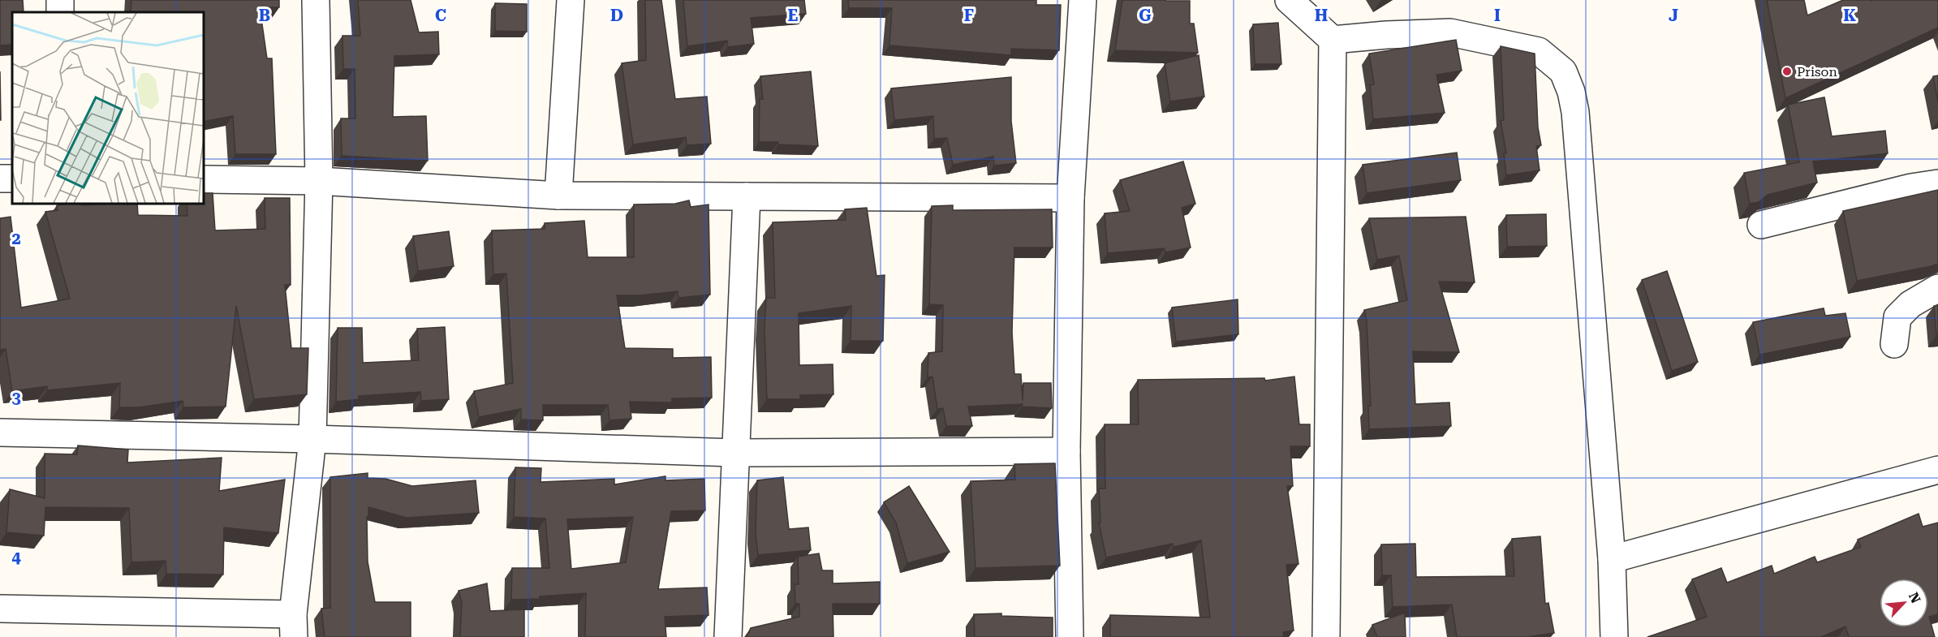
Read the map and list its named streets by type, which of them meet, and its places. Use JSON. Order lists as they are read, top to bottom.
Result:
{
  "places": ["Prison"],
  "north": "top right",
  "grid": {
    "columns": [
      "B",
      "C",
      "D",
      "E",
      "F",
      "G",
      "H",
      "I",
      "J",
      "K"
    ],
    "rows": ["2", "3", "4"]
  }
}
